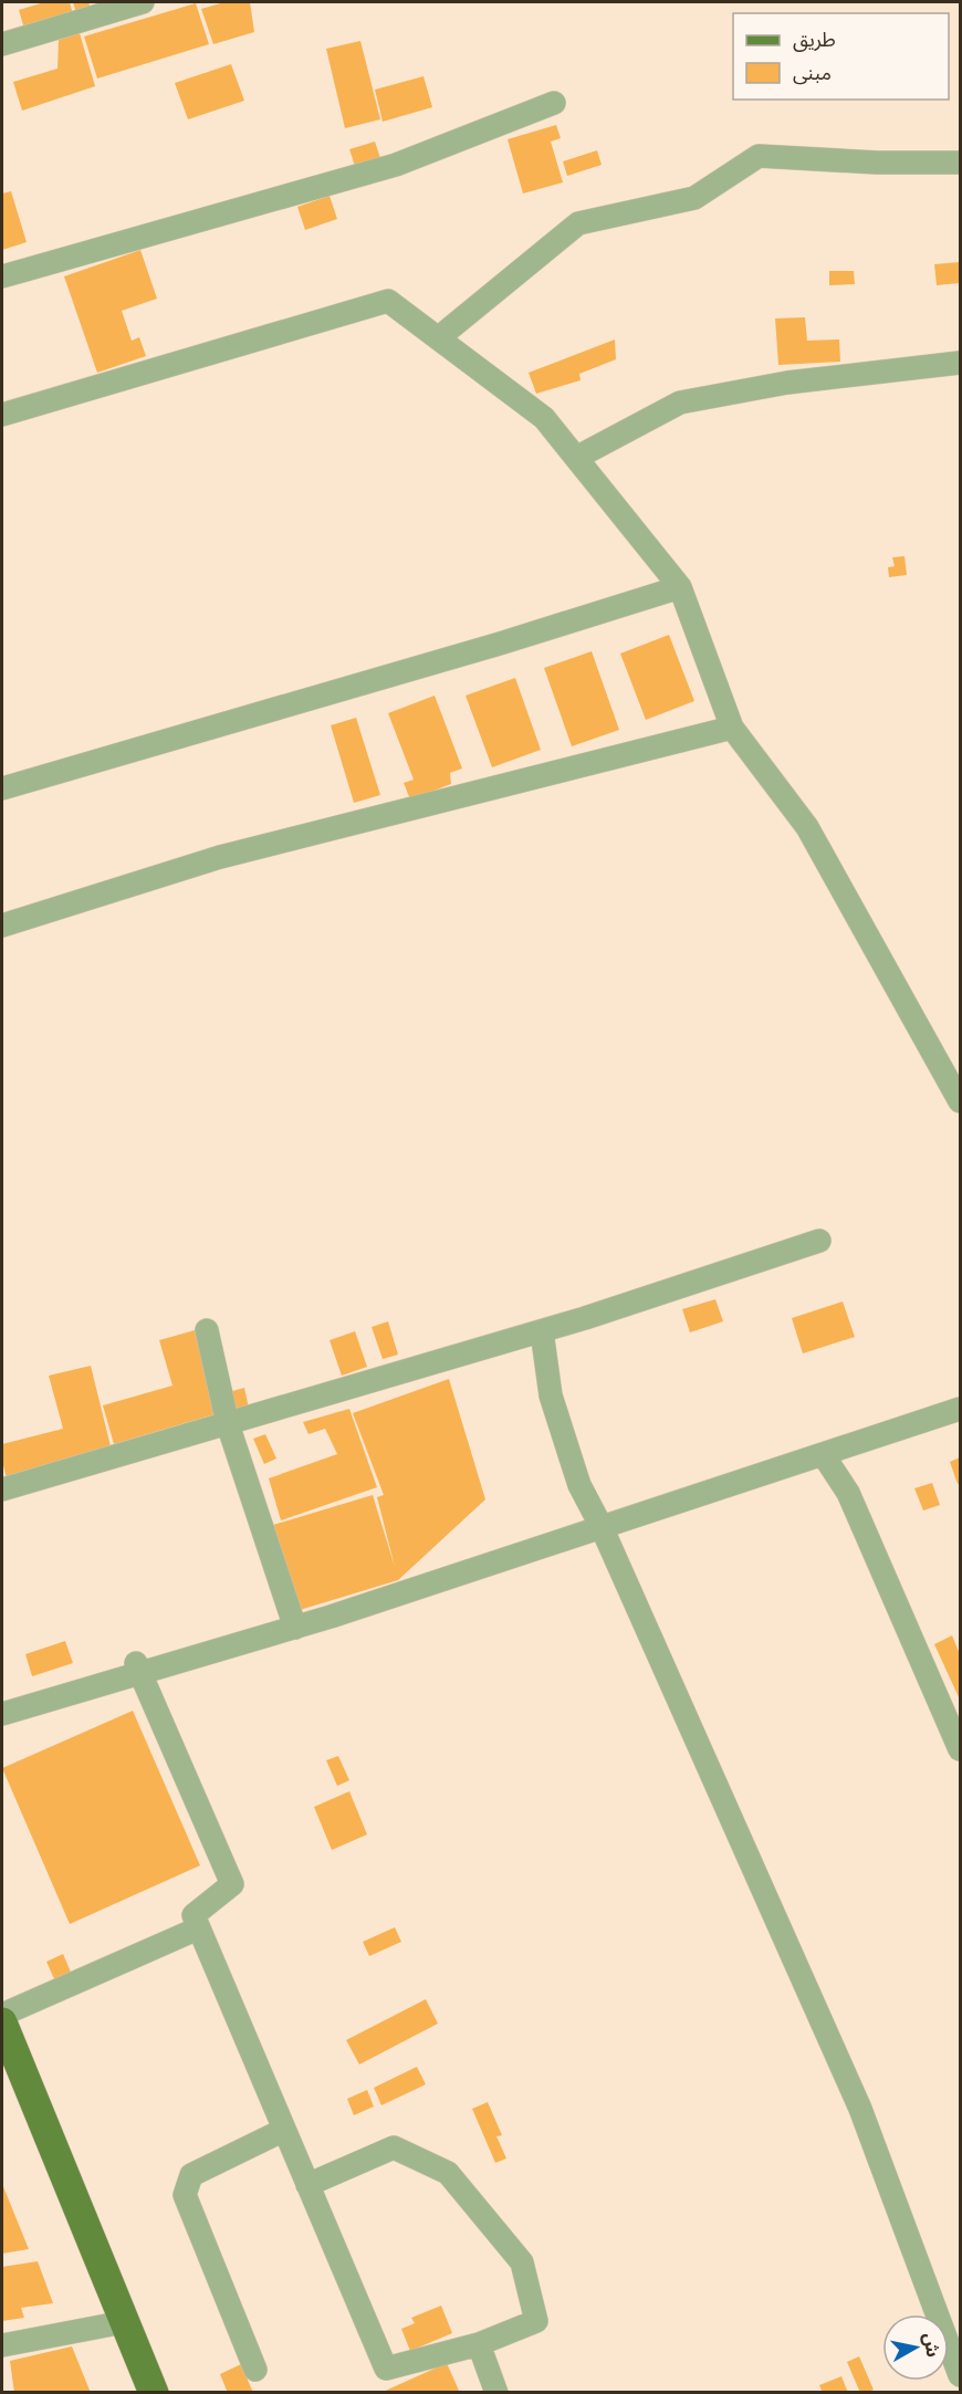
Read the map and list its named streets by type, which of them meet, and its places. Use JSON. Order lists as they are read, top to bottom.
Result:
{
  "legend": ["طريق", "مبنى"],
  "north": "right"
}
